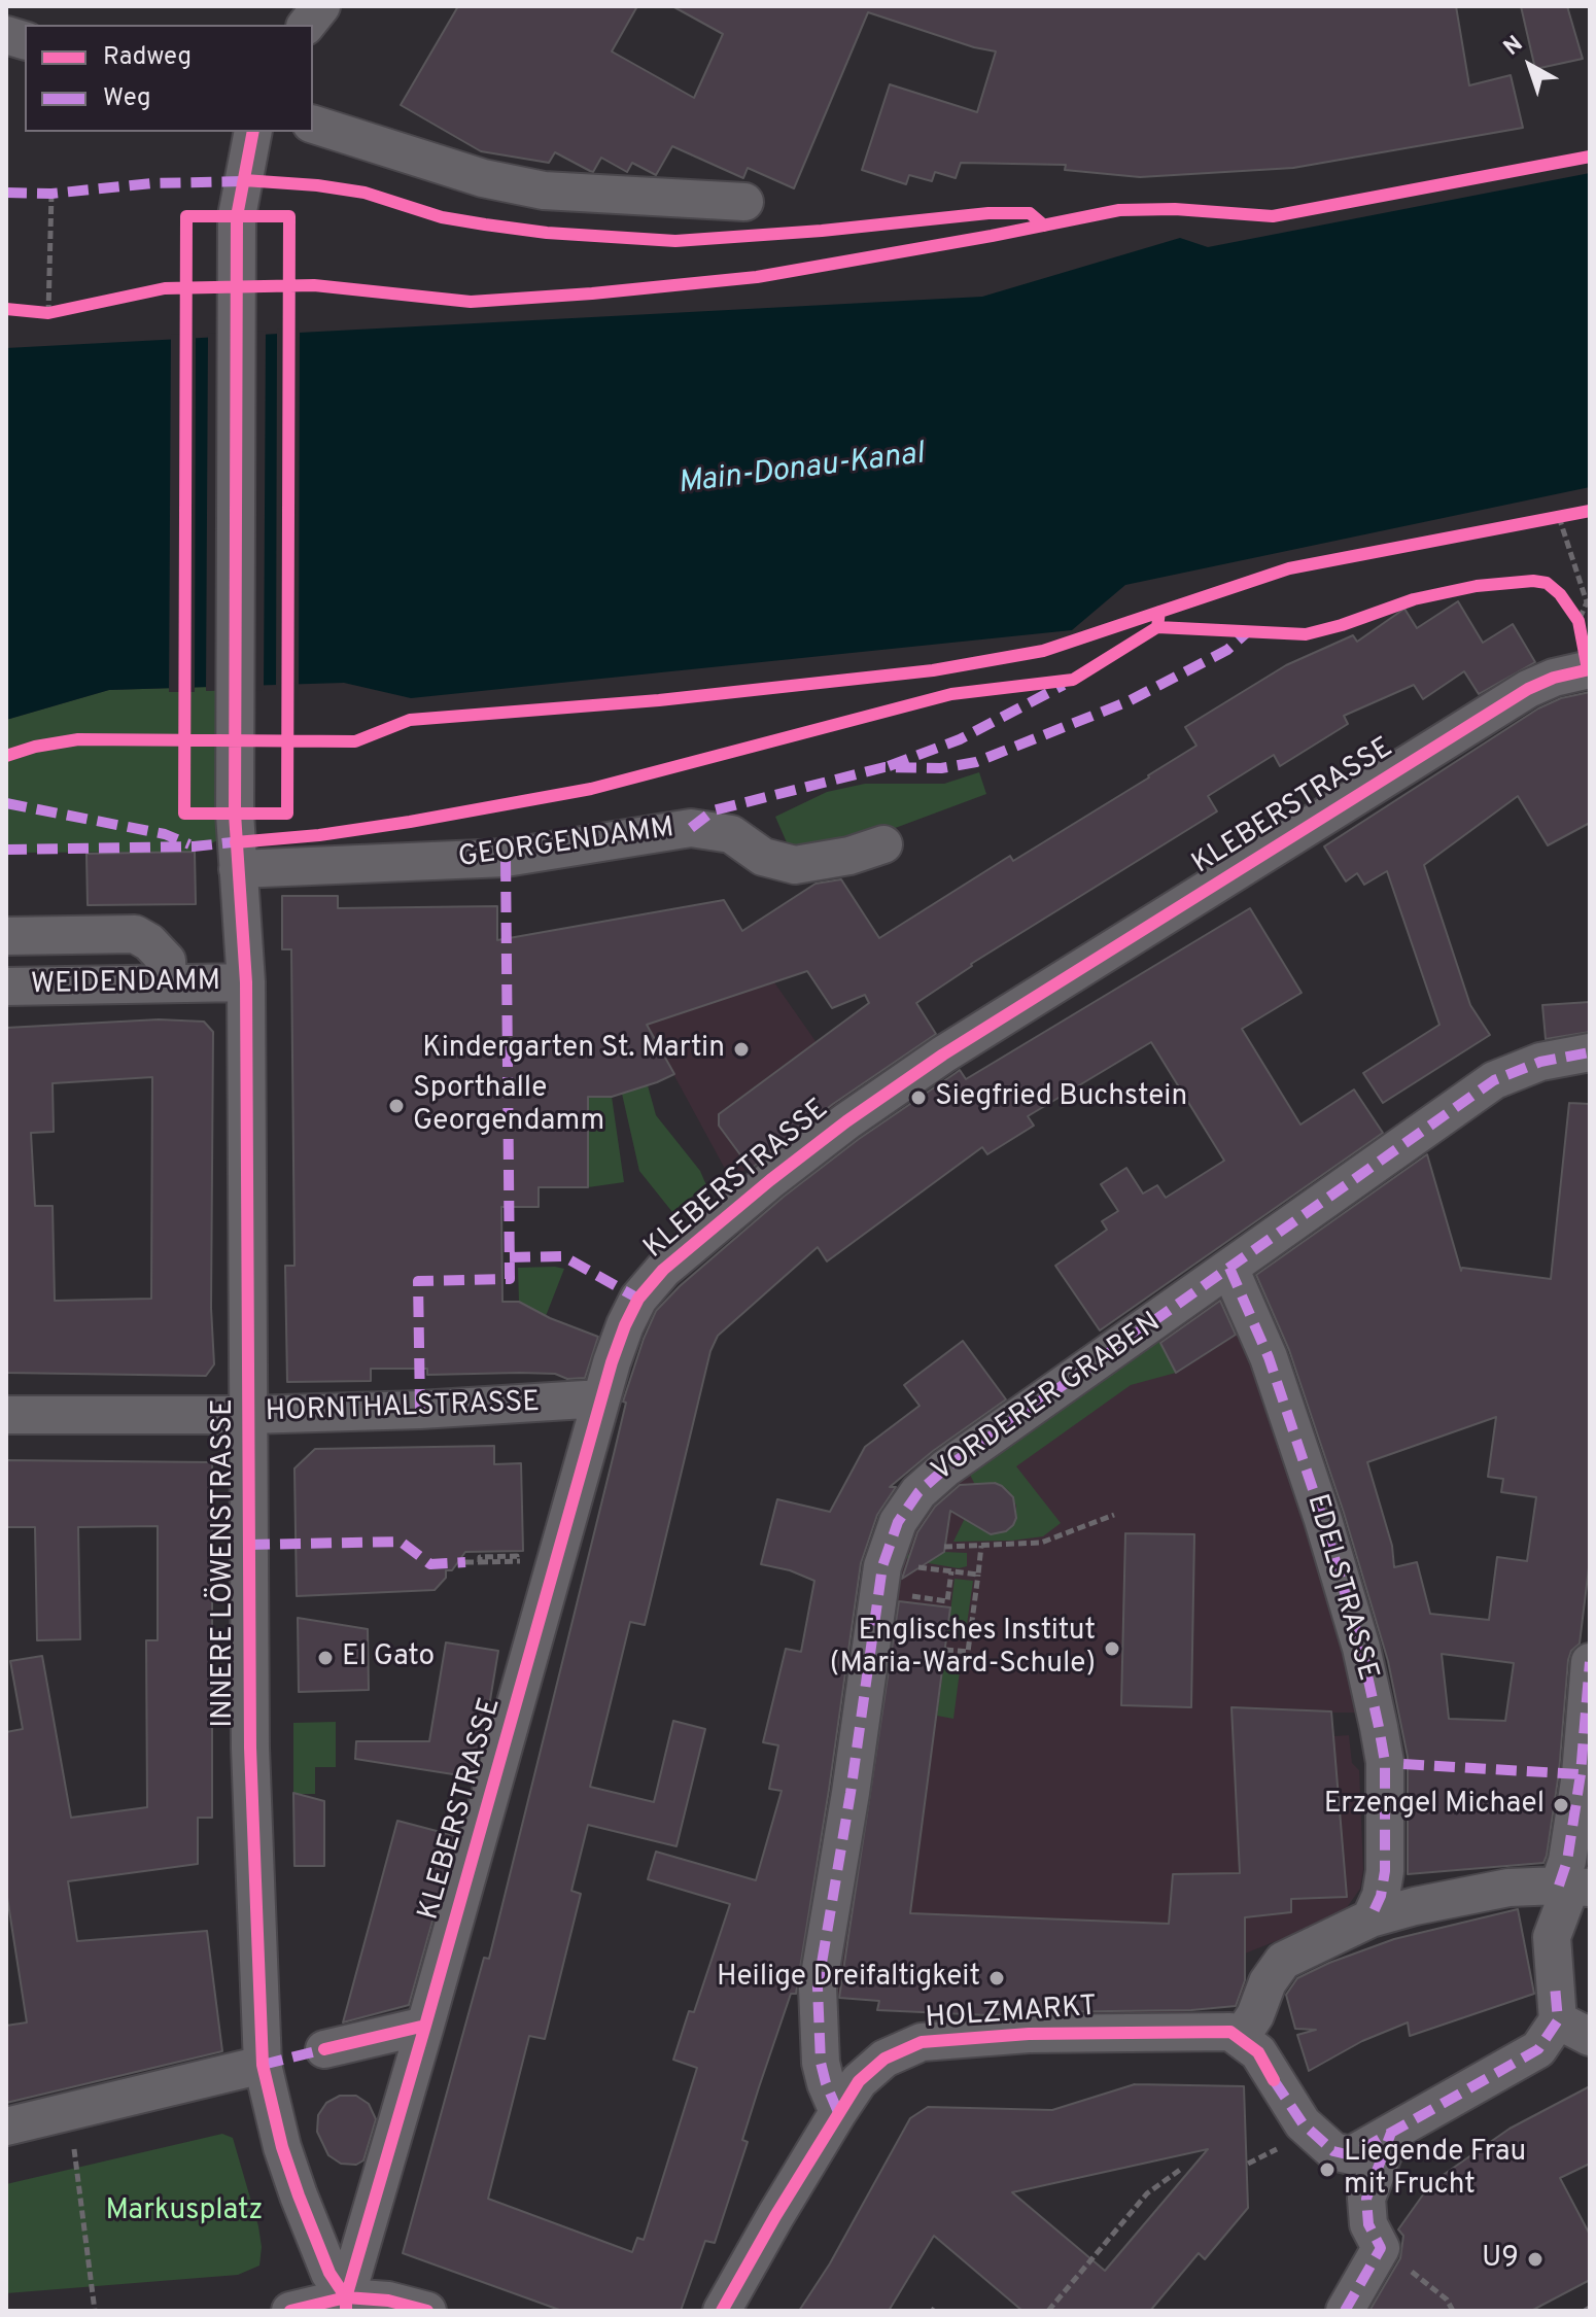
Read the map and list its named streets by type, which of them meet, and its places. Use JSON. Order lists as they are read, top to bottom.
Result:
{
  "streets": {
    "street": [
      "KLEBERSTRASSE",
      "GEORGENDAMM",
      "WEIDENDAMM",
      "VORDERER GRABEN",
      "HORNTHALSTRASSE",
      "INNERE LÖWENSTRASSE",
      "EDELSTRASSE",
      "HOLZMARKT"
    ]
  },
  "crossings": [
    ["KLEBERSTRASSE", "HORNTHALSTRASSE"],
    ["KLEBERSTRASSE", "INNERE LÖWENSTRASSE"],
    ["GEORGENDAMM", "INNERE LÖWENSTRASSE"],
    ["WEIDENDAMM", "INNERE LÖWENSTRASSE"],
    ["VORDERER GRABEN", "EDELSTRASSE"],
    ["VORDERER GRABEN", "HOLZMARKT"],
    ["HORNTHALSTRASSE", "INNERE LÖWENSTRASSE"]
  ],
  "water": ["Main-Donau-Kanal"],
  "parks": ["Markusplatz"],
  "places": [
    "Kindergarten St. Martin",
    "Siegfried Buchstein",
    "Sporthalle Georgendamm",
    "Englisches Institut (Maria-Ward-Schule)",
    "El Gato",
    "Erzengel Michael",
    "Heilige Dreifaltigkeit",
    "Liegende Frau mit Frucht",
    "U9"
  ],
  "legend": ["Radweg", "Weg"],
  "north": "top left"
}
